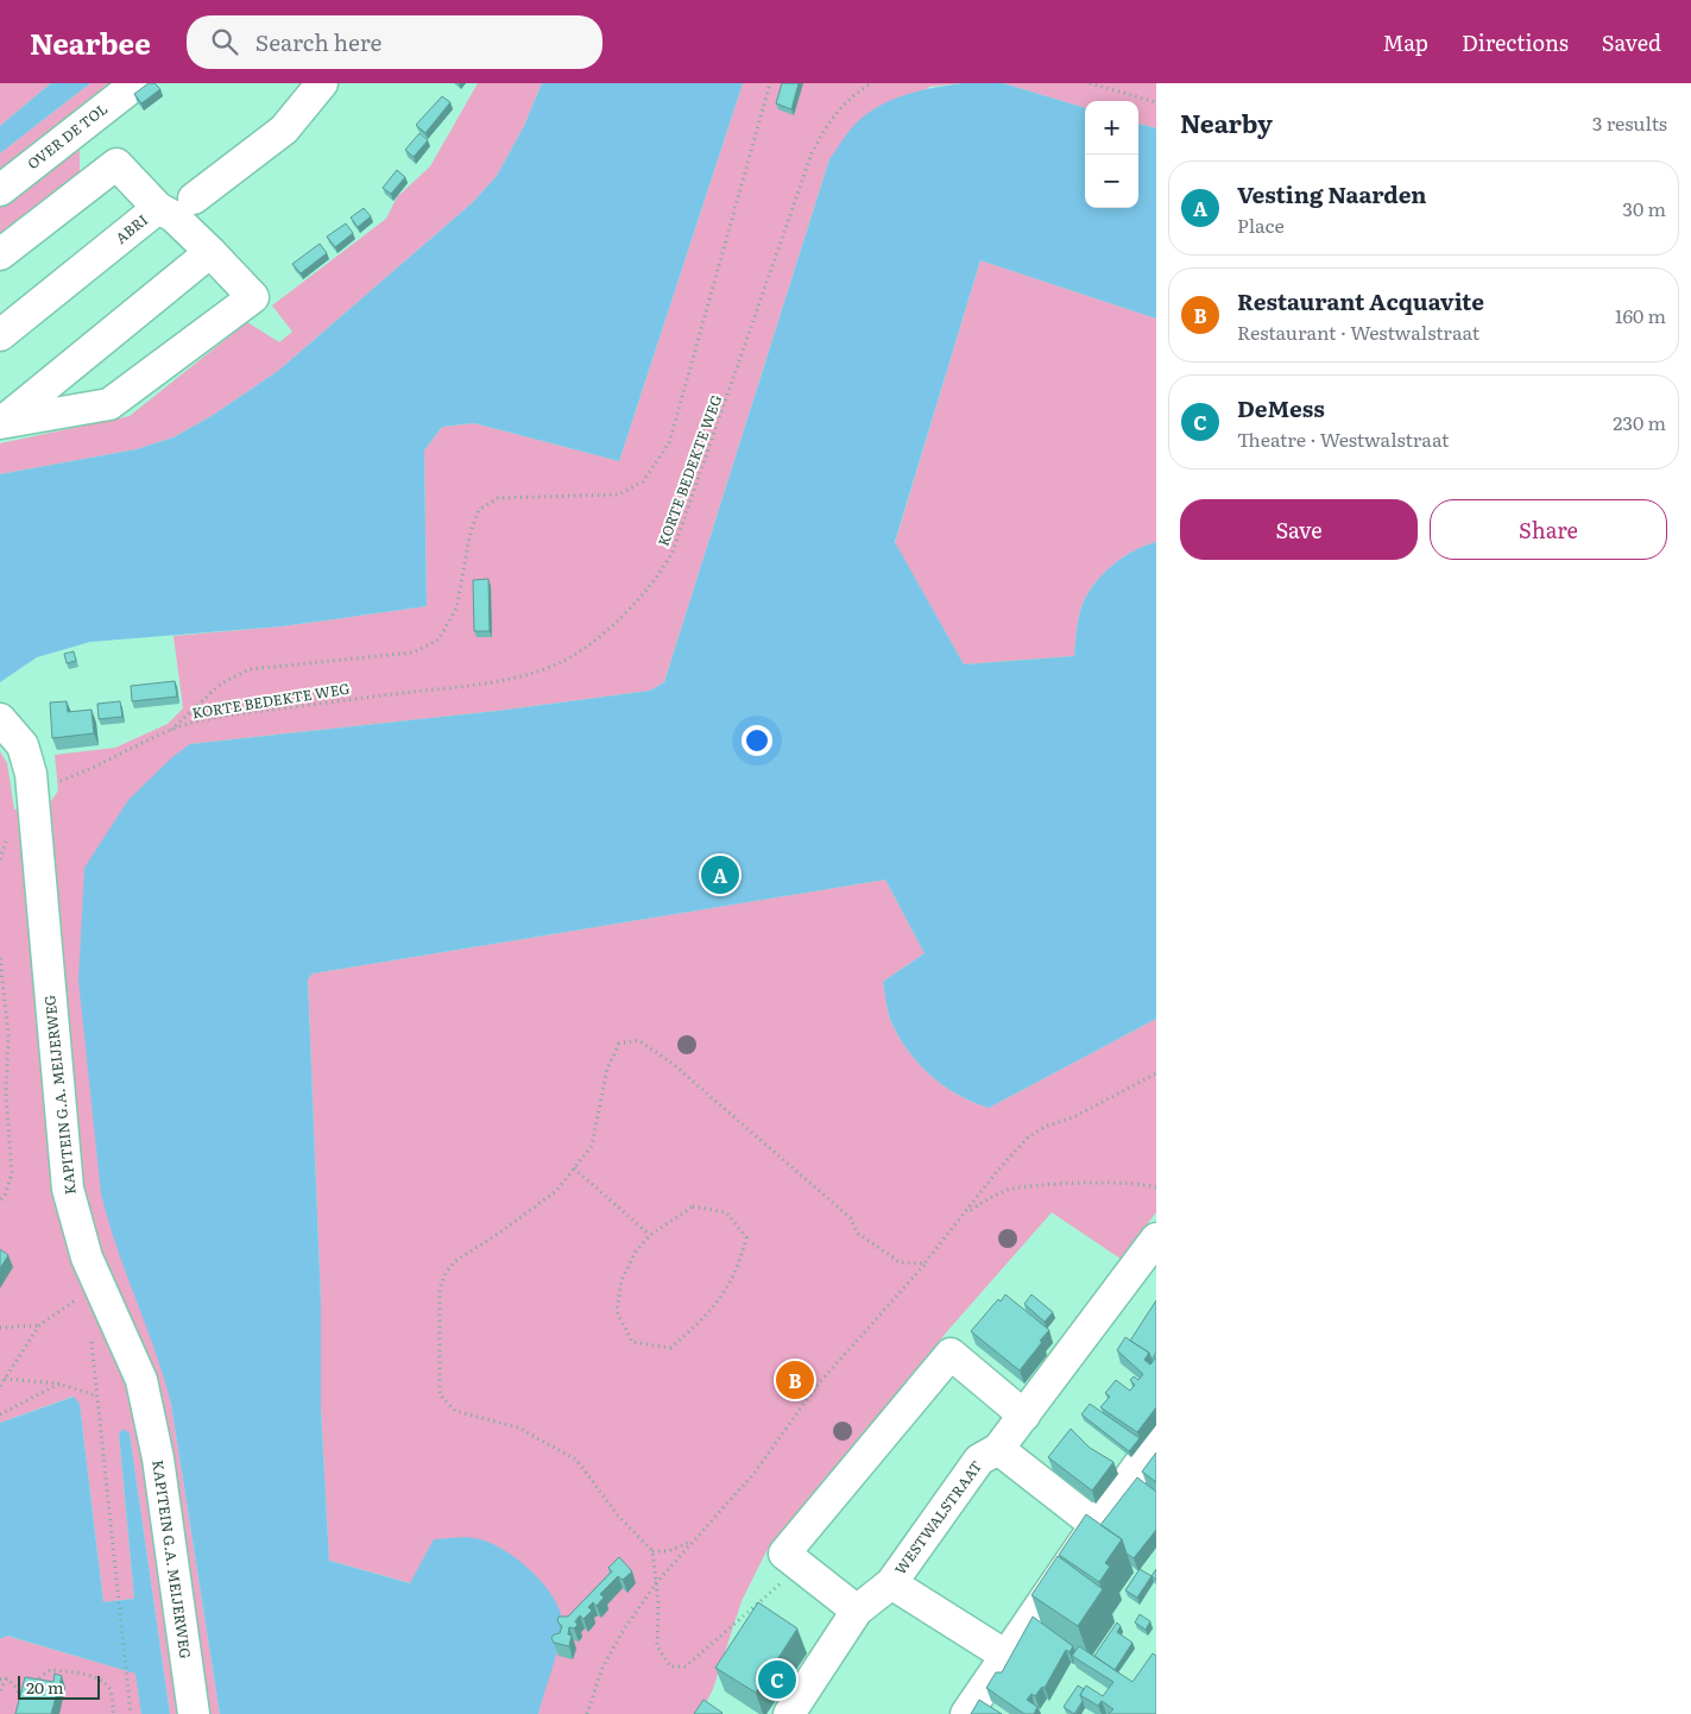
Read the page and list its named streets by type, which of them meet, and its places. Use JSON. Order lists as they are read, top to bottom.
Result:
{
  "streets": {
    "street": [
      "OVER DE TOL",
      "ABRI",
      "KAPITEIN G.A. MEIJERWEG",
      "WESTWALSTRAAT"
    ],
    "path": ["KORTE BEDEKTE WEG"]
  },
  "crossings": [
    ["KORTE BEDEKTE WEG", "KAPITEIN G.A. MEIJERWEG"]
  ],
  "scale_bar": "20 m",
  "page": {
    "header": "Nearbee",
    "search": "Search here",
    "nav": ["Map", "Directions", "Saved"],
    "heading": ["Nearby", "3 results"],
    "map_buttons": ["+", "−"],
    "list": [
      {
        "mark": "A",
        "name": "Vesting Naarden",
        "note": "Place",
        "value": "30 m"
      },
      {
        "mark": "B",
        "name": "Restaurant Acquavite",
        "note": "Restaurant · Westwalstraat",
        "value": "160 m"
      },
      {
        "mark": "C",
        "name": "DeMess",
        "note": "Theatre · Westwalstraat",
        "value": "230 m"
      }
    ],
    "buttons": ["Save", "Share"],
    "pins": ["A", "B", "C"],
    "scale": "20 m"
  }
}
